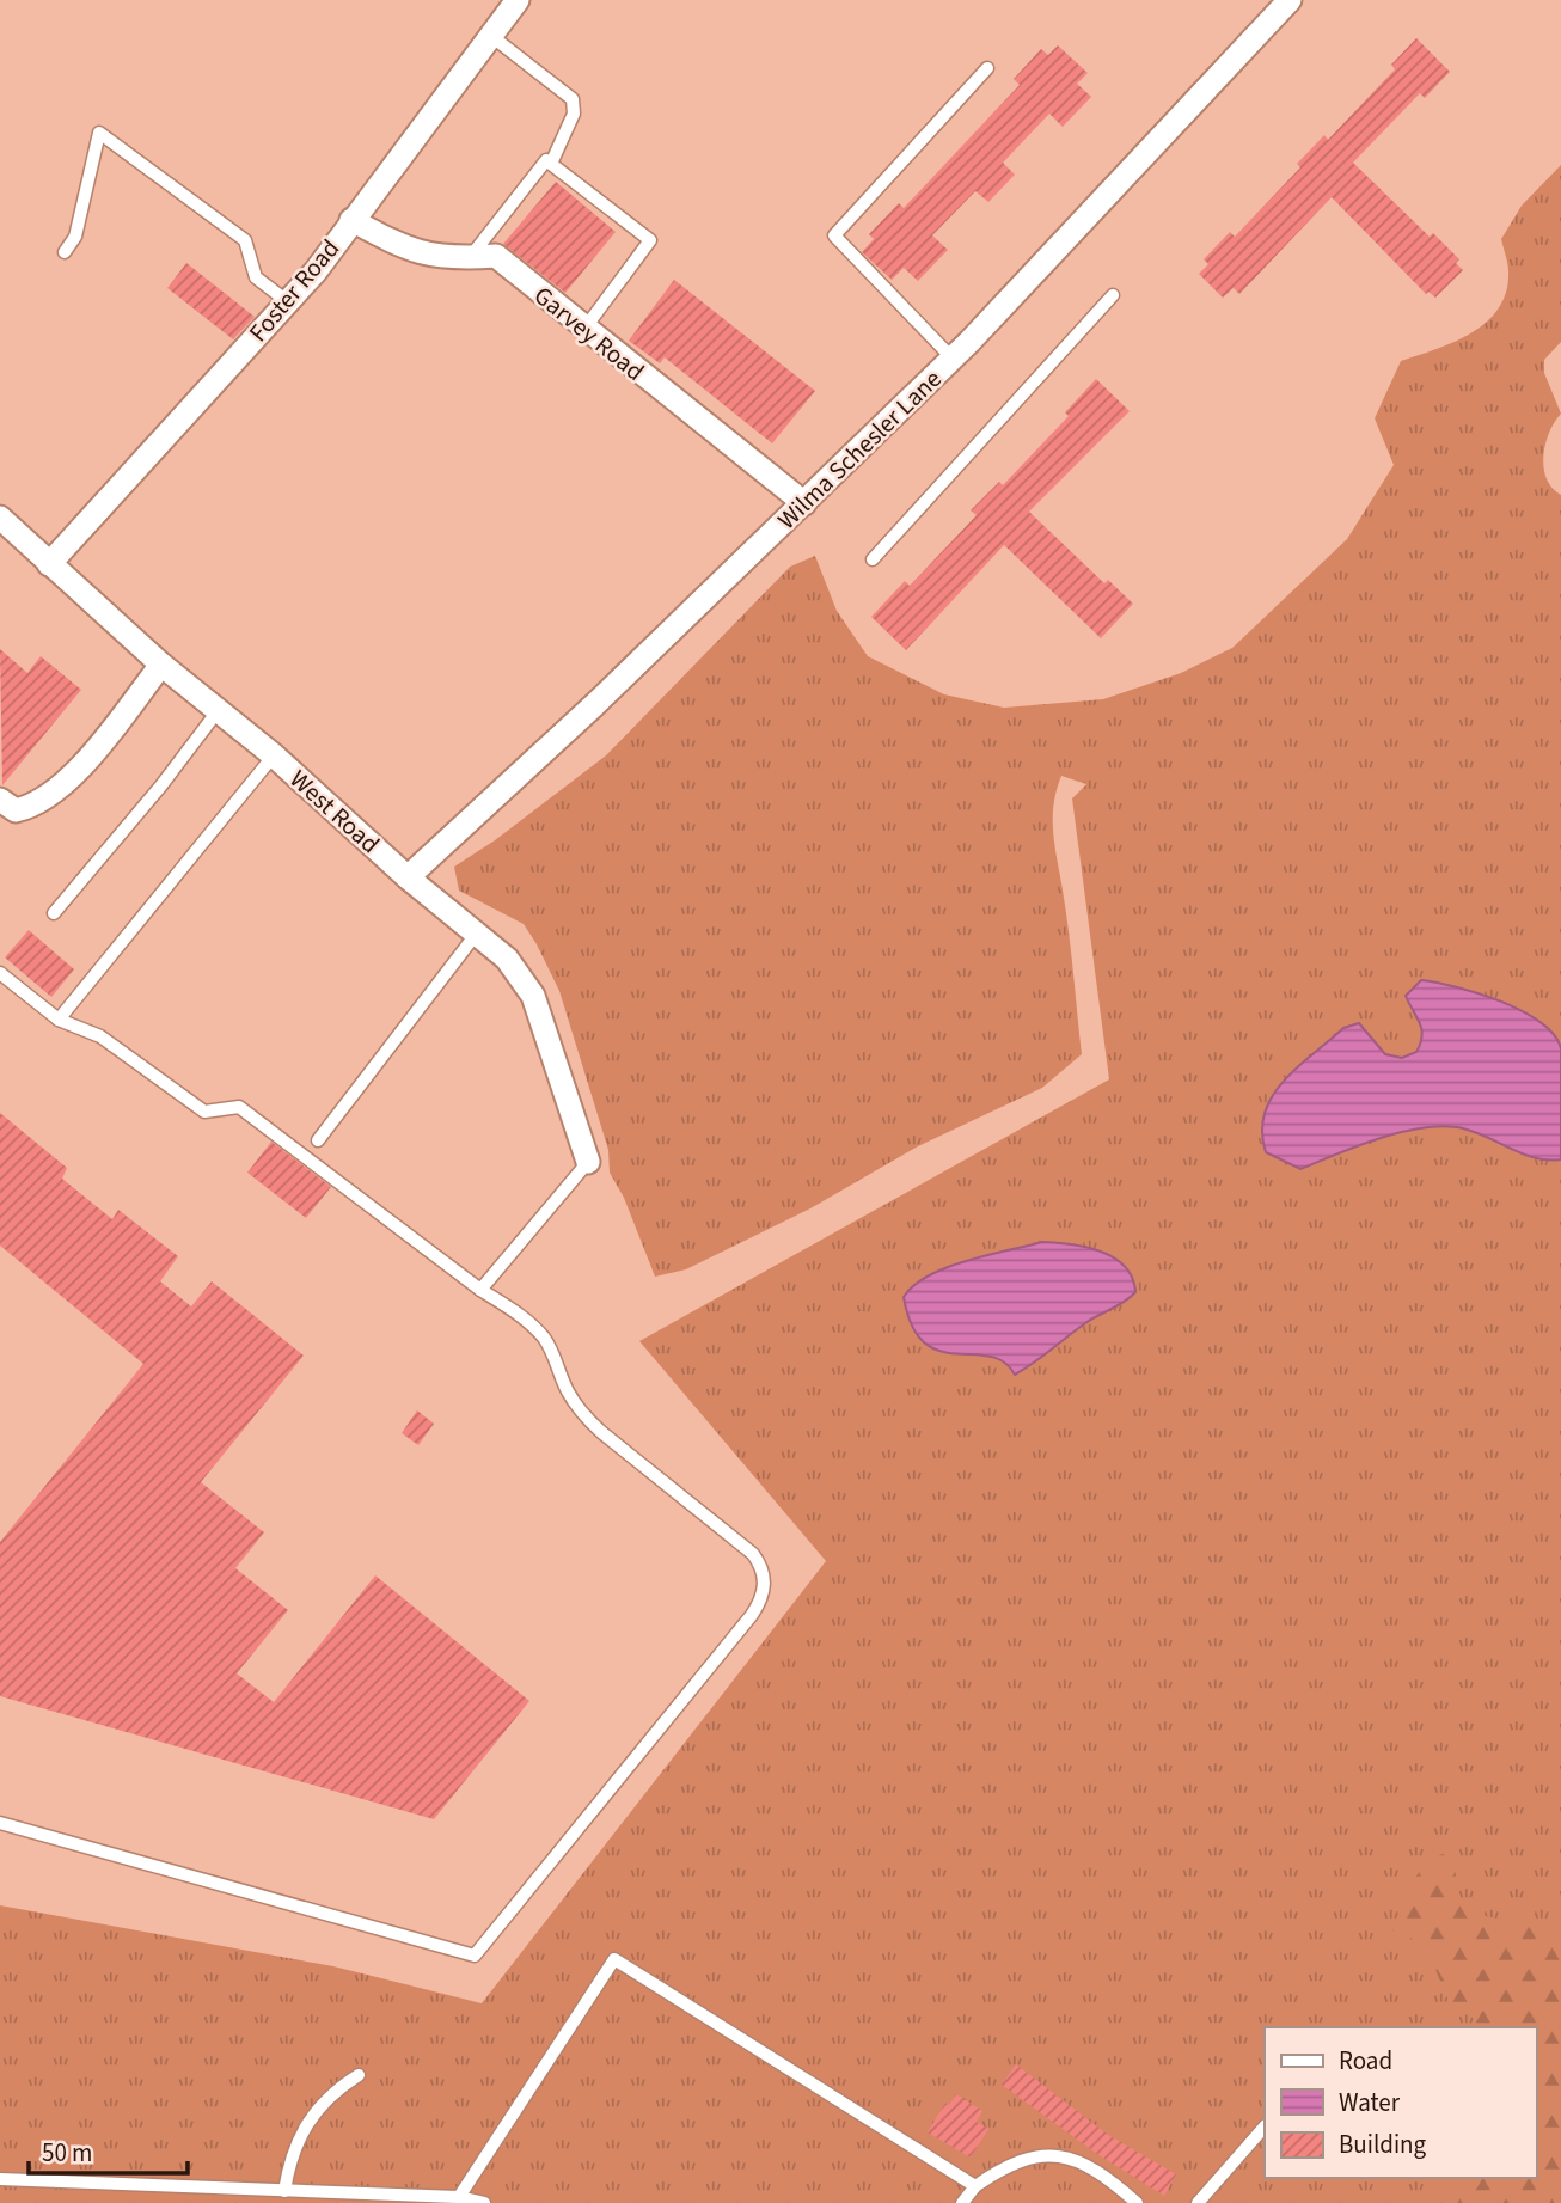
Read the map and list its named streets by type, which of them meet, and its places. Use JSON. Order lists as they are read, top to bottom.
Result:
{
  "streets": {
    "street": [
      "Foster Road",
      "Garvey Road",
      "Wilma Schesler Lane",
      "West Road"
    ]
  },
  "crossings": [
    ["Foster Road", "Garvey Road"],
    ["Foster Road", "West Road"],
    ["Garvey Road", "Wilma Schesler Lane"],
    ["Wilma Schesler Lane", "West Road"]
  ],
  "legend": ["Road", "Water", "Building"],
  "scale_bar": "50 m"
}
